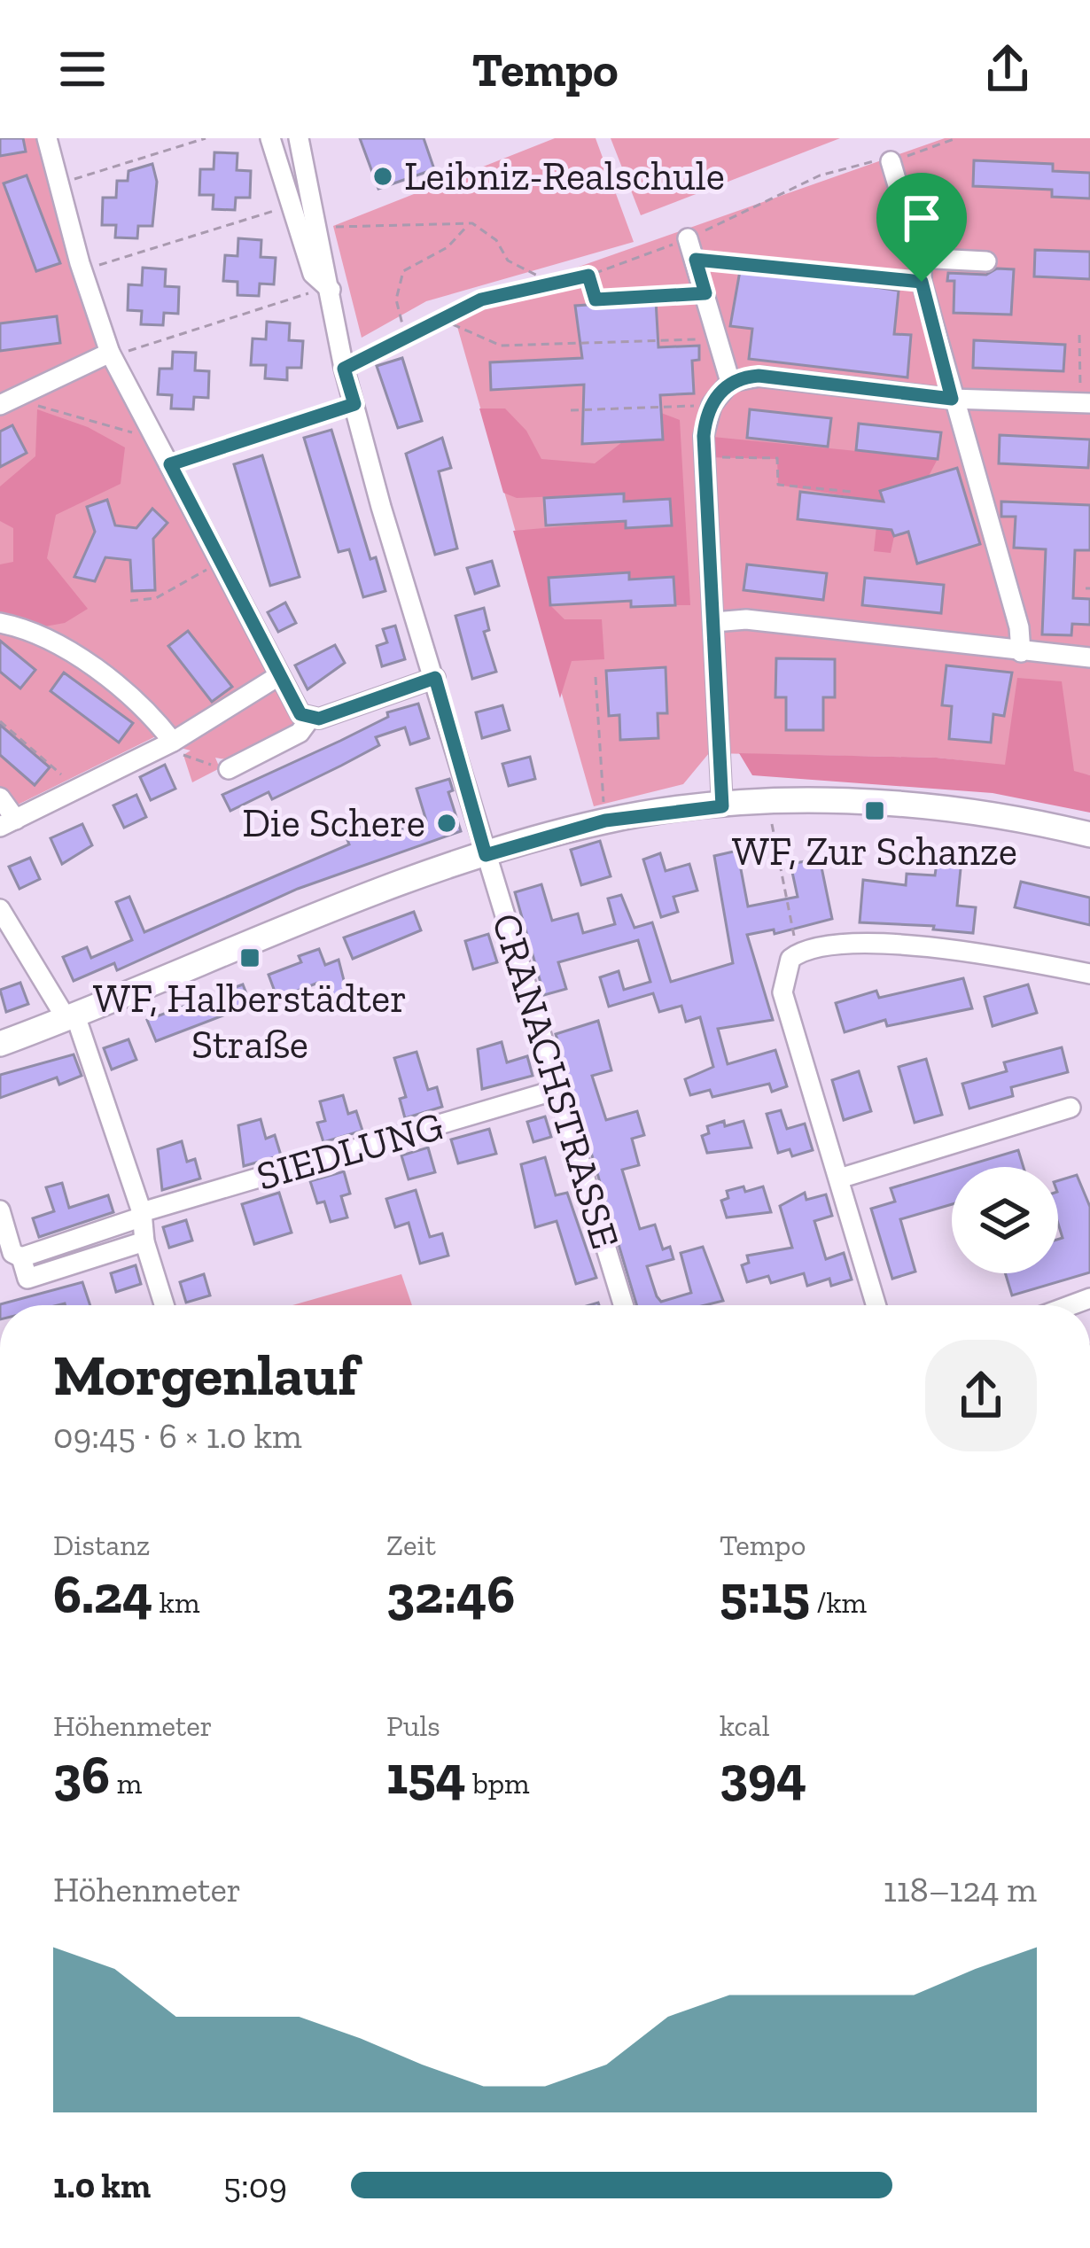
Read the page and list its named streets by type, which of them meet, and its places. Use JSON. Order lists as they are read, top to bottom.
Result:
{
  "streets": {
    "street": ["CRANACHSTRASSE", "SIEDLUNG"]
  },
  "crossings": [
    ["CRANACHSTRASSE", "SIEDLUNG"]
  ],
  "places": {
    "other": ["Leibniz-Realschule", "Die Schere"],
    "transit": ["WF, Zur Schanze", "WF, Halberstädter Straße"]
  },
  "page": {
    "header": "Tempo",
    "heading": ["Morgenlauf", "09:45 · 6 × 1.0 km"],
    "stats": [
      ["Distanz", "6.24 km"],
      ["Zeit", "32:46"],
      ["Tempo", "5:15 /km"],
      ["Höhenmeter", "36 m"],
      ["Puls", "154 bpm"],
      ["kcal", "394"]
    ],
    "chart": ["Höhenmeter", "118–124 m"],
    "list": [
      {
        "name": "1.0 km",
        "note": "5:09"
      }
    ]
  }
}
